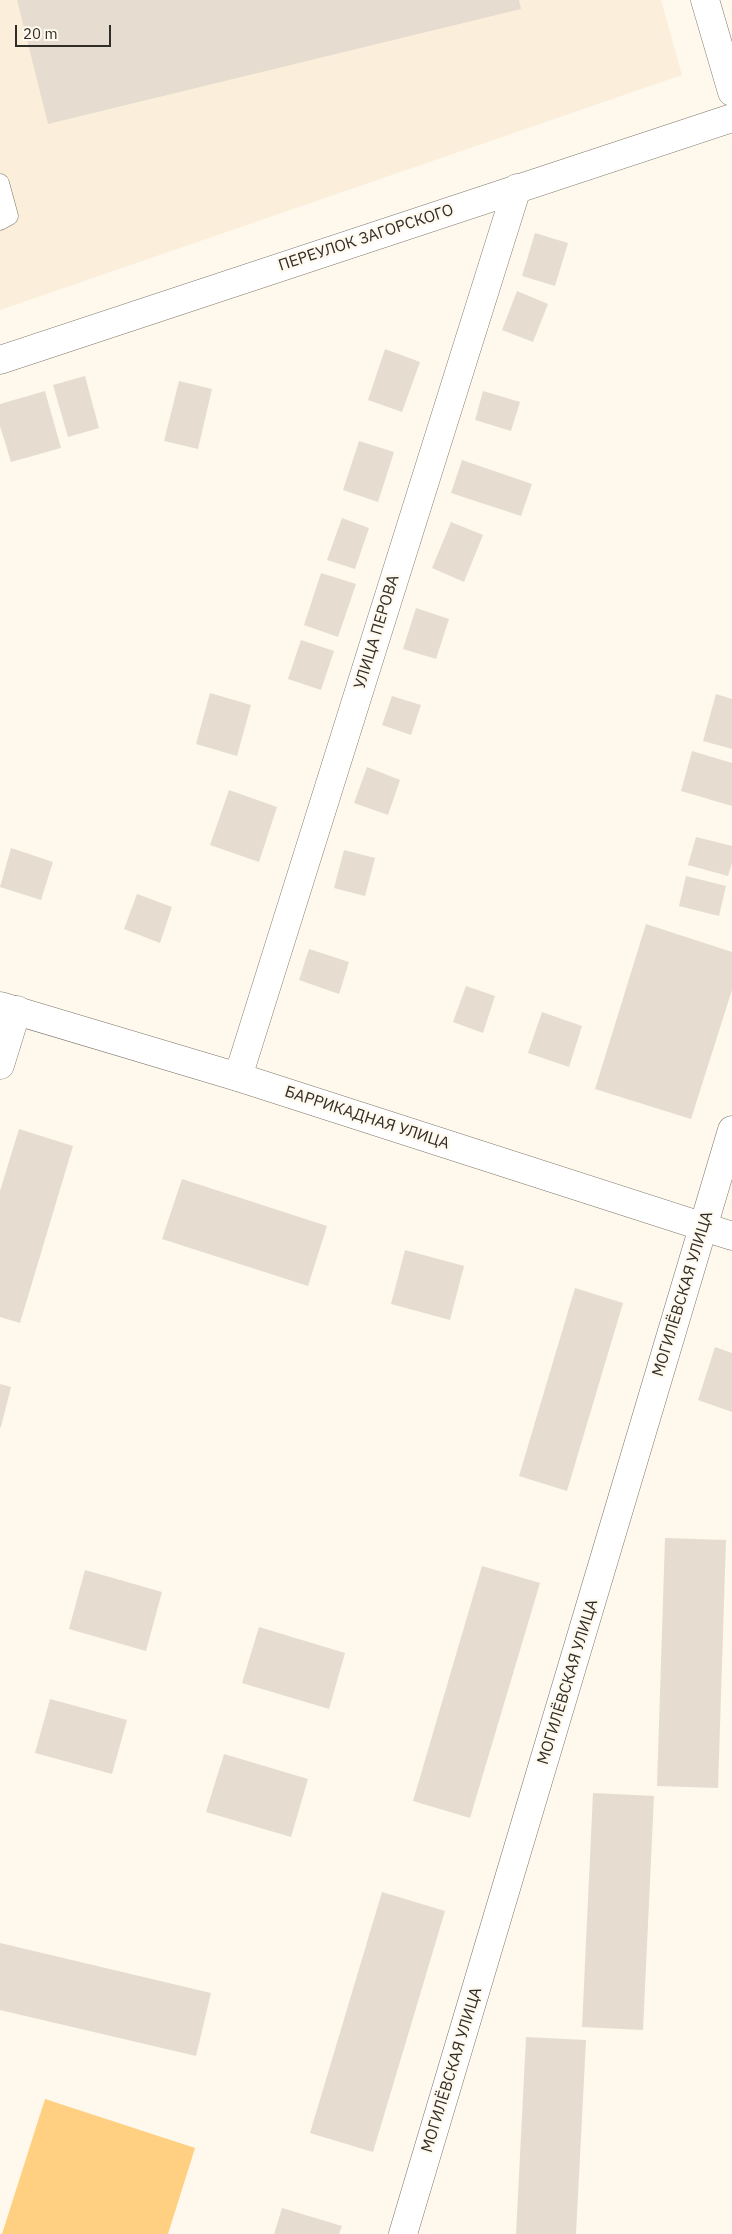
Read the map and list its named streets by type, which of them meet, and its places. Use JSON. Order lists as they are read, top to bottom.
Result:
{
  "streets": {
    "street": [
      "ПЕРЕУЛОК ЗАГОРСКОГО",
      "УЛИЦА ПЕРОВА",
      "БАРРИКАДНАЯ УЛИЦА",
      "МОГИЛЁВСКАЯ УЛИЦА"
    ]
  },
  "crossings": [
    ["ПЕРЕУЛОК ЗАГОРСКОГО", "УЛИЦА ПЕРОВА"],
    ["УЛИЦА ПЕРОВА", "БАРРИКАДНАЯ УЛИЦА"],
    ["БАРРИКАДНАЯ УЛИЦА", "МОГИЛЁВСКАЯ УЛИЦА"]
  ],
  "scale_bar": "20 m"
}
